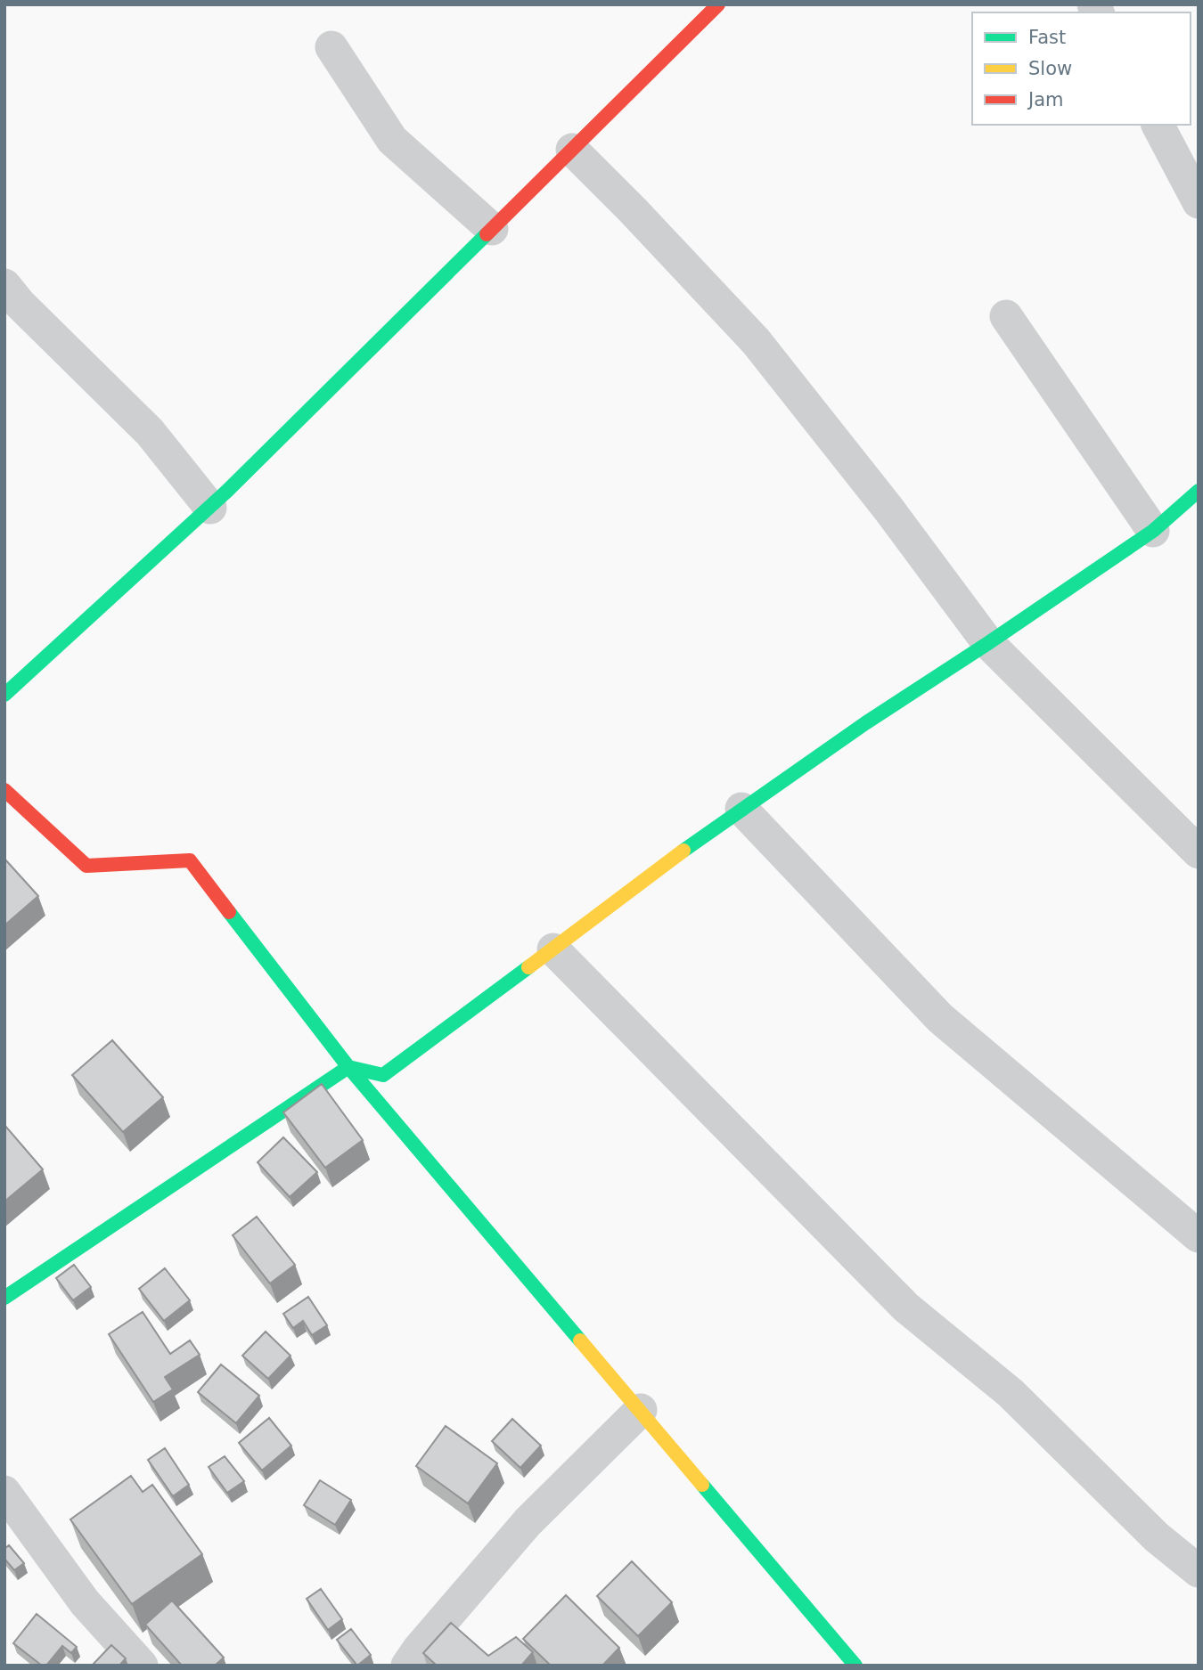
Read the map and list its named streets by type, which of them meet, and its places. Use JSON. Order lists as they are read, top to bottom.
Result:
{
  "legend": ["Fast", "Slow", "Jam"]
}
